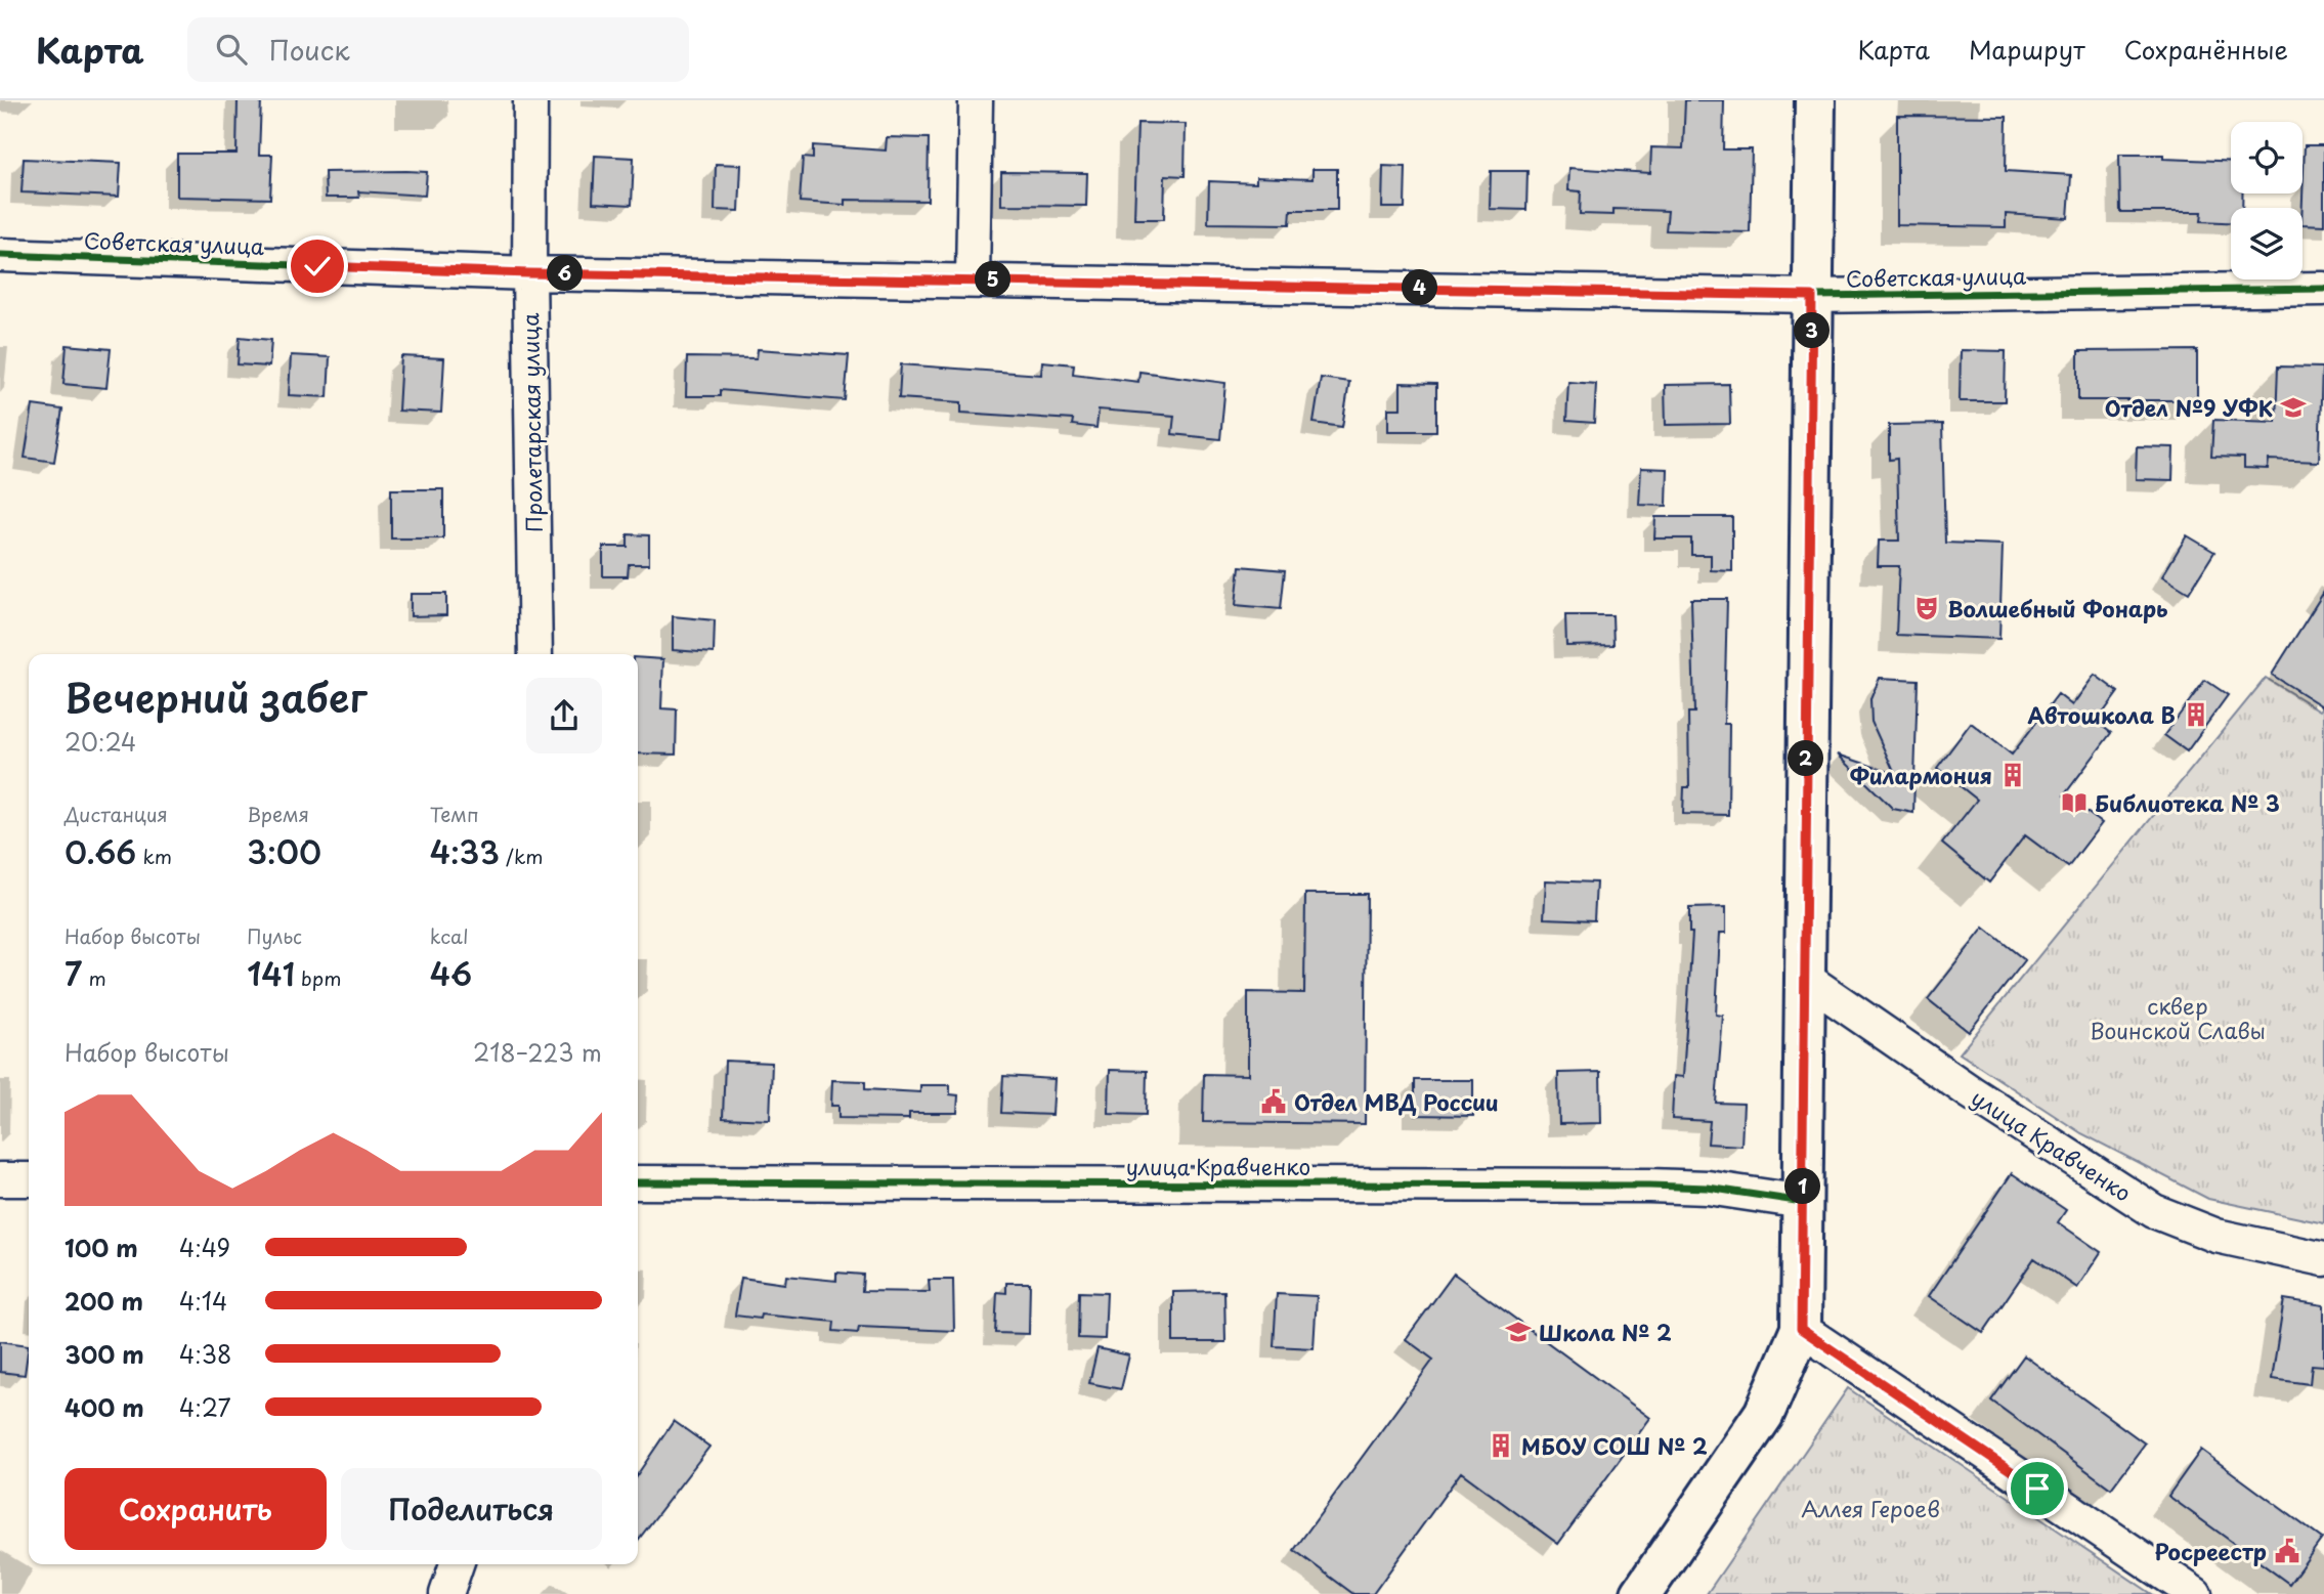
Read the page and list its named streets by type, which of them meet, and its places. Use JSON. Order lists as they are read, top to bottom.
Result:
{
  "streets": {
    "street": ["Советская улица", "Пролетарская улица", "улица Кравченко"]
  },
  "crossings": [
    ["Советская улица", "Пролетарская улица"]
  ],
  "parks": ["сквер Воинской Славы", "Аллея Героев"],
  "places": {
    "school or university": ["Отдел №9 УФК", "Школа № 2"],
    "theatre": ["Волшебный Фонарь"],
    "building": ["Автошкола В", "Филармония", "МБОУ СОШ № 2"],
    "library": ["Библиотека № 3"],
    "public building": ["Отдел МВД России", "Росреестр"]
  },
  "page": {
    "header": "Карта",
    "search": "Поиск",
    "nav": ["Карта", "Маршрут", "Сохранённые"],
    "pins": [
      "6",
      "5",
      "4",
      "3",
      "2",
      "1"
    ],
    "heading": ["Вечерний забег", "20:24"],
    "stats": [
      ["Дистанция", "0.66 km"],
      ["Время", "3:00"],
      ["Темп", "4:33 /km"],
      ["Набор высоты", "7 m"],
      ["Пульс", "141 bpm"],
      ["kcal", "46"]
    ],
    "chart": ["Набор высоты", "218–223 m"],
    "list": [
      {
        "name": "100 m",
        "note": "4:49"
      },
      {
        "name": "200 m",
        "note": "4:14"
      },
      {
        "name": "300 m",
        "note": "4:38"
      },
      {
        "name": "400 m",
        "note": "4:27"
      }
    ],
    "buttons": ["Сохранить", "Поделиться"]
  }
}
